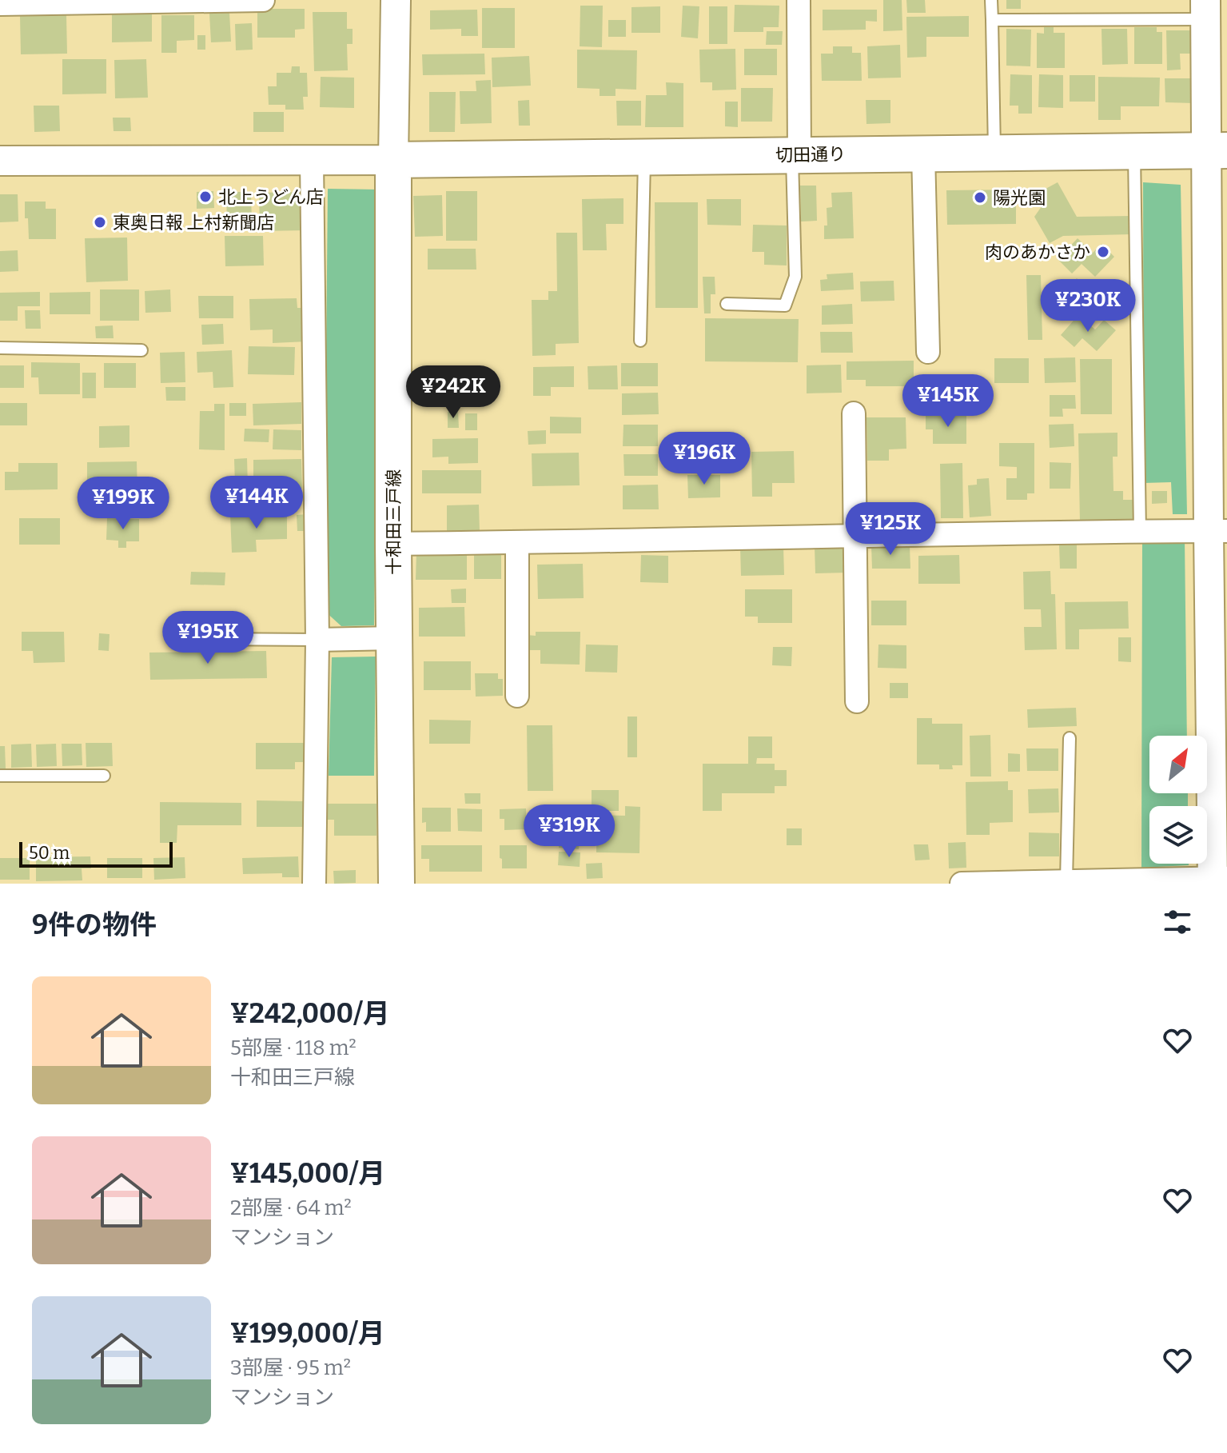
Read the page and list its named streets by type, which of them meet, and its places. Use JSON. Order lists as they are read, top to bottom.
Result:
{
  "streets": {
    "main road": ["切田通り", "十和田三戸線"]
  },
  "crossings": [
    ["切田通り", "十和田三戸線"]
  ],
  "places": [
    "北上うどん店",
    "陽光園",
    "東奥日報 上村新聞店",
    "肉のあかさか"
  ],
  "scale_bar": "50 m",
  "north": "top right",
  "page": {
    "price": [
      "¥230K",
      "¥242K",
      "¥145K",
      "¥196K",
      "¥144K",
      "¥199K",
      "¥125K",
      "¥195K",
      "¥319K"
    ],
    "scale": "50 m",
    "heading": "9件の物件",
    "list": [
      {
        "name": "¥242,000/月",
        "note": "5部屋 · 118 m² · 十和田三戸線"
      },
      {
        "name": "¥145,000/月",
        "note": "2部屋 · 64 m² · マンション"
      },
      {
        "name": "¥199,000/月",
        "note": "3部屋 · 95 m² · マンション"
      }
    ]
  }
}
